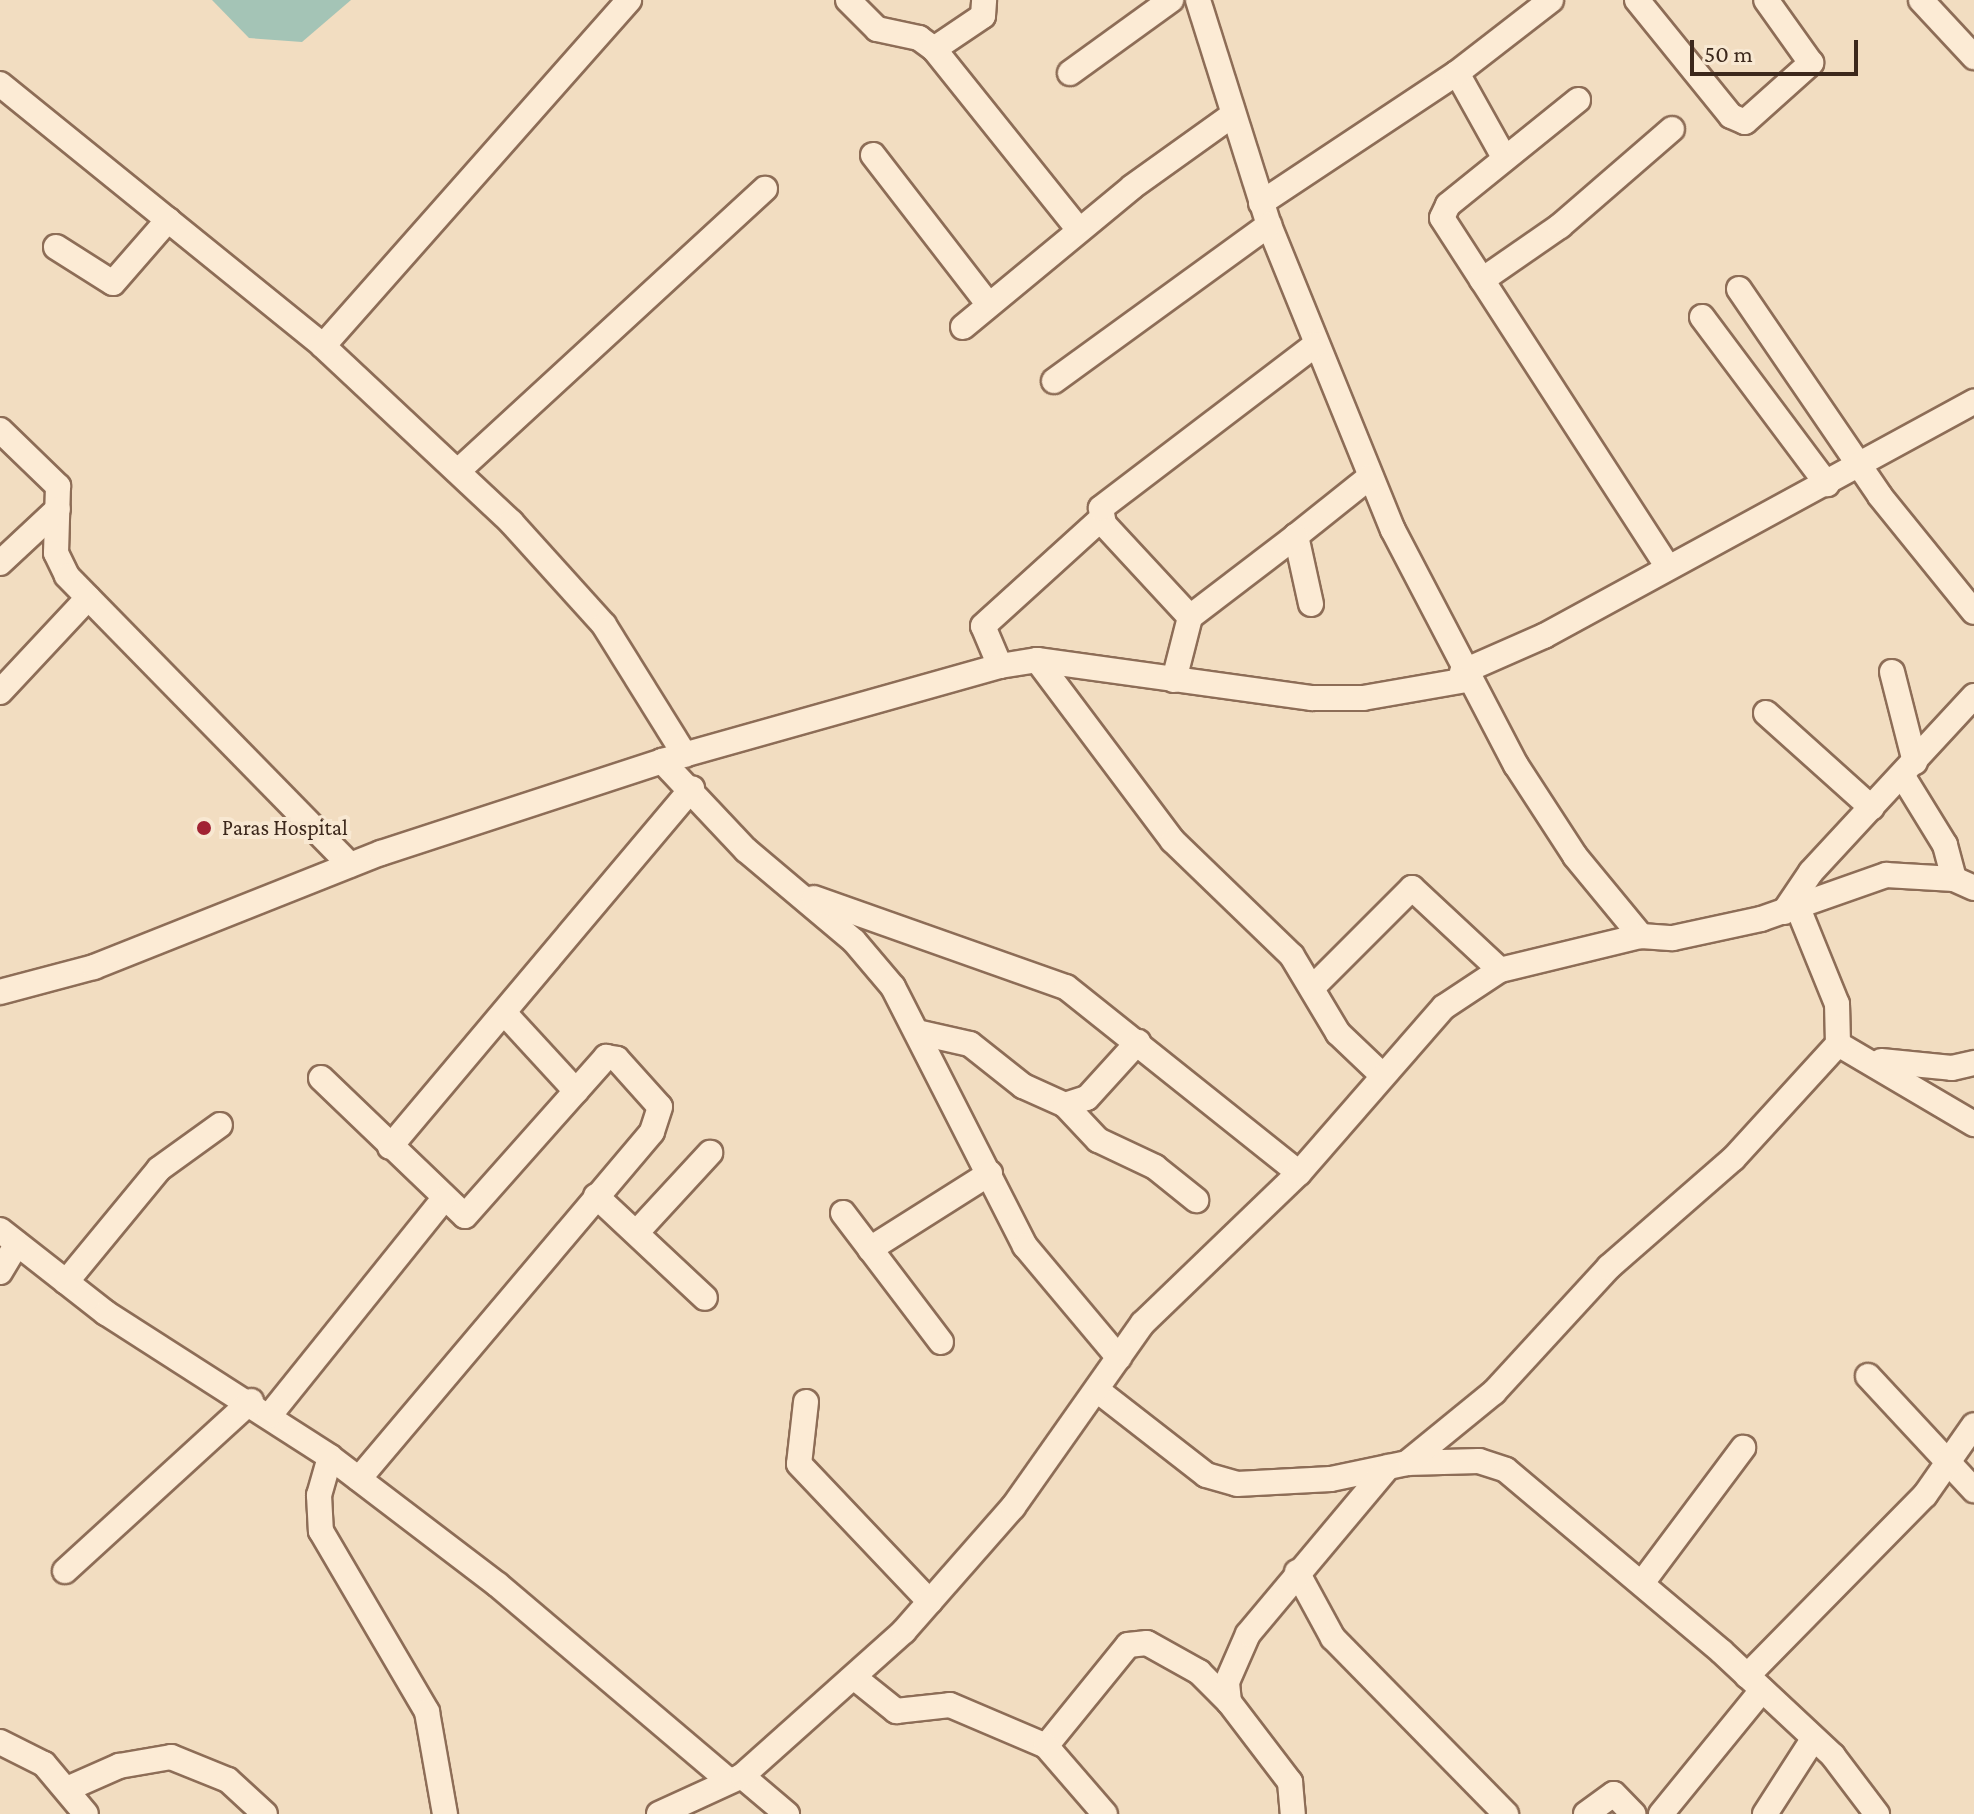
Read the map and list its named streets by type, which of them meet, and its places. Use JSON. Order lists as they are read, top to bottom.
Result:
{
  "places": ["Paras Hospital"],
  "scale_bar": "50 m"
}
